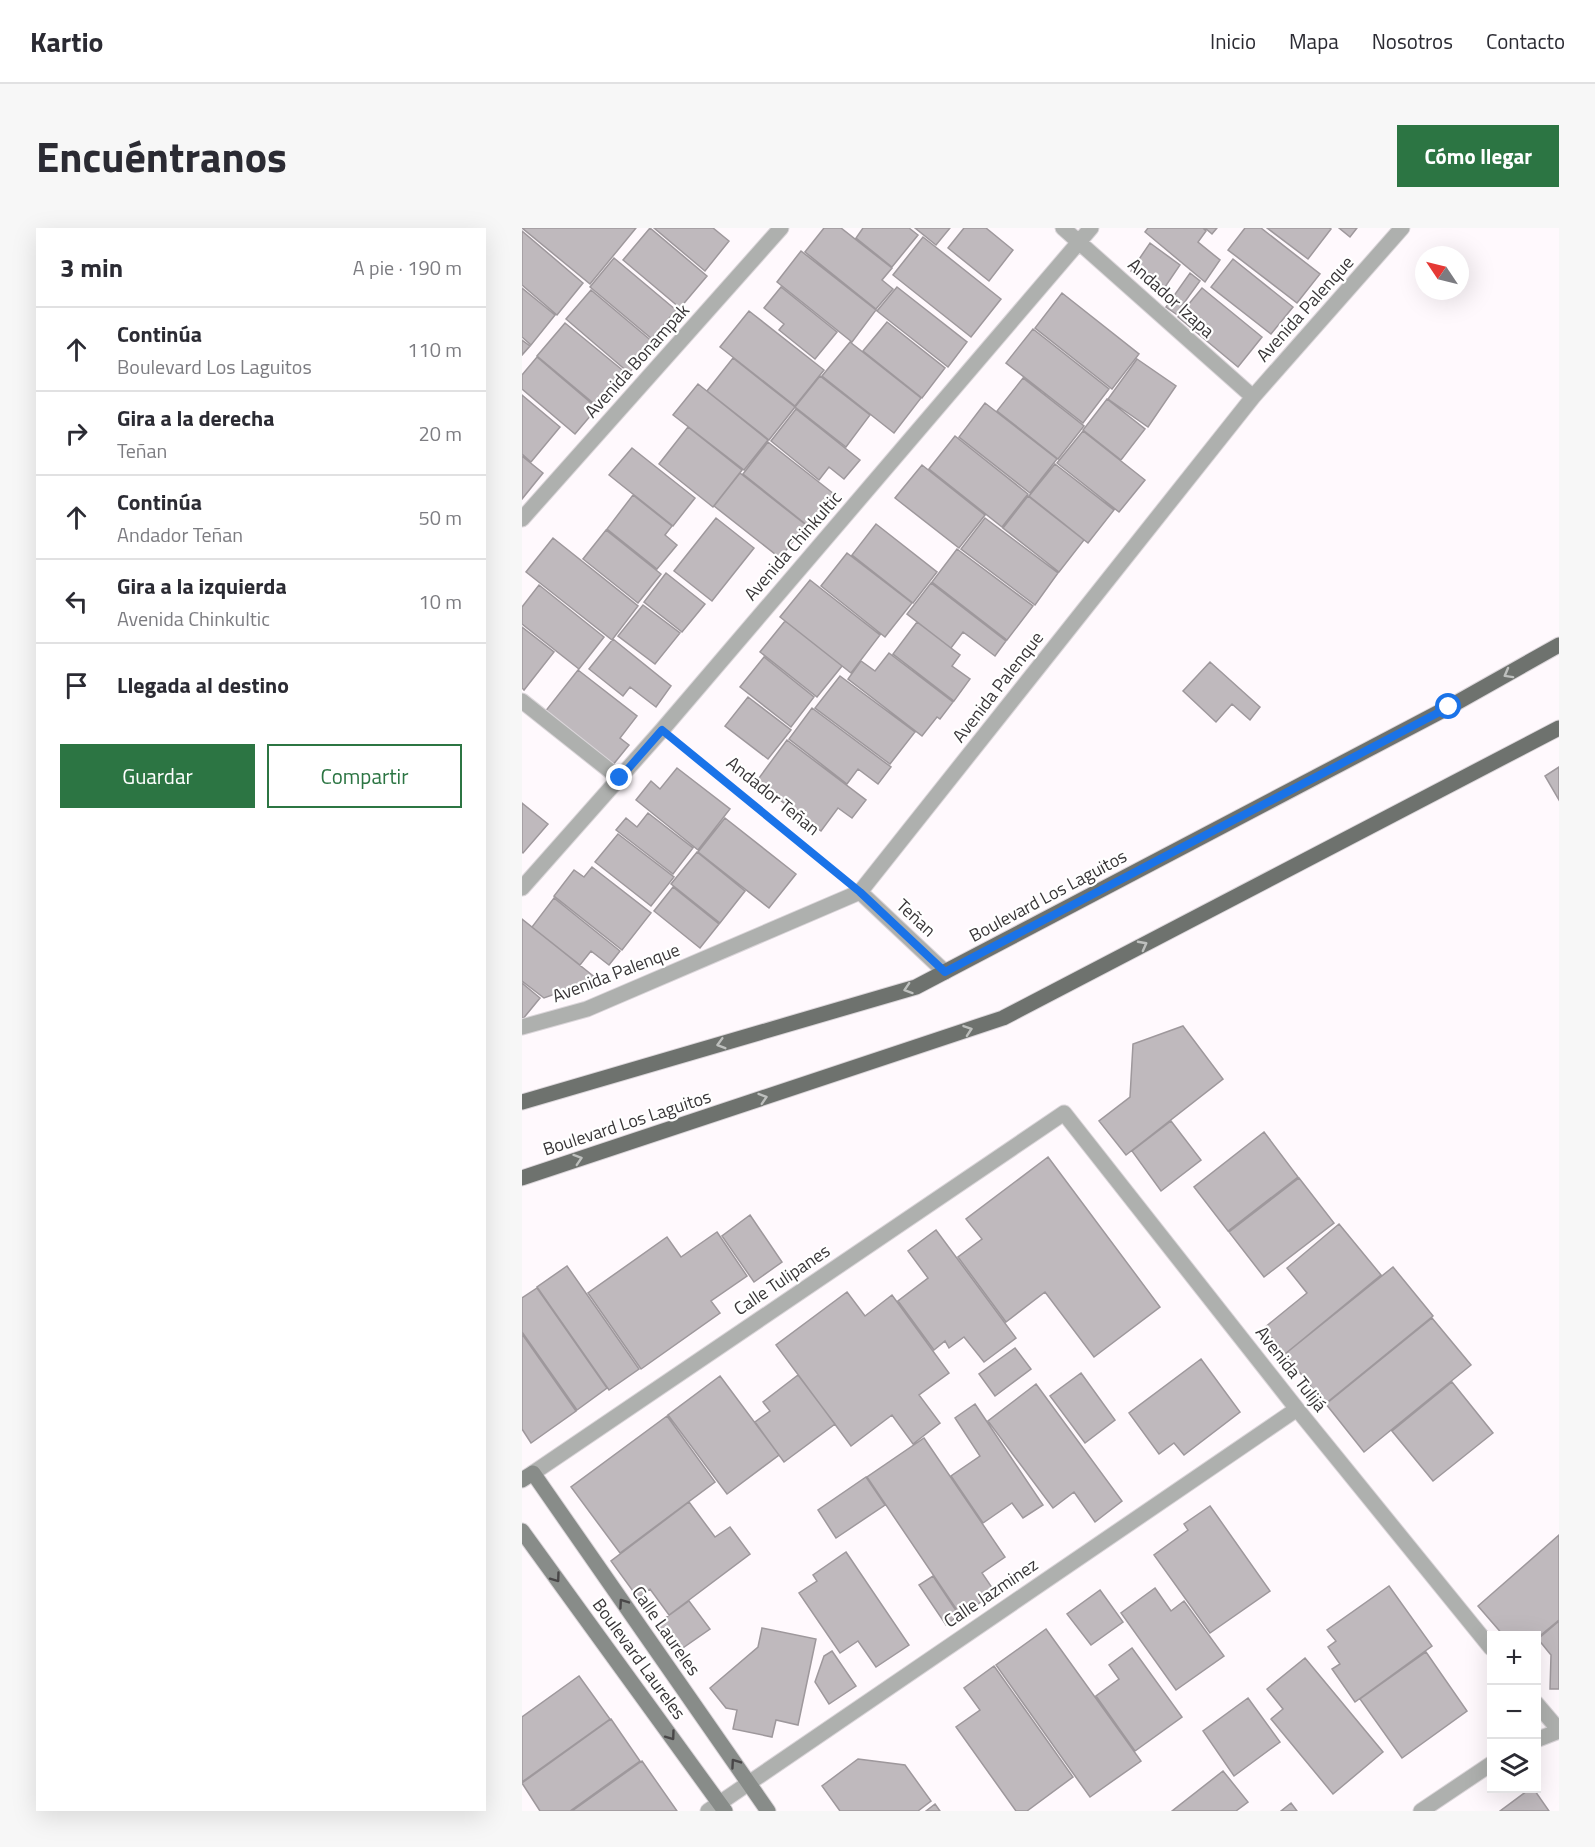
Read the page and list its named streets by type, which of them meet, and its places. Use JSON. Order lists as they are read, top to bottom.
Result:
{
  "streets": {
    "main road": ["Boulevard Los Laguitos"],
    "street": [
      "Andador Izapa",
      "Avenida Palenque",
      "Avenida Bonampak",
      "Avenida Chinkultic",
      "Teñan",
      "Calle Tulipanes",
      "Avenida Tulijá",
      "Calle Jazminez",
      "Calle Laureles",
      "Boulevard Laureles"
    ],
    "path": ["Andador Teñan"]
  },
  "crossings": [
    ["Andador Izapa", "Avenida Palenque"],
    ["Andador Izapa", "Avenida Chinkultic"],
    ["Avenida Palenque", "Andador Teñan"],
    ["Avenida Palenque", "Teñan"],
    ["Avenida Chinkultic", "Andador Teñan"],
    ["Andador Teñan", "Teñan"],
    ["Boulevard Los Laguitos", "Teñan"],
    ["Calle Tulipanes", "Avenida Tulijá"],
    ["Calle Tulipanes", "Calle Laureles"],
    ["Avenida Tulijá", "Calle Jazminez"],
    ["Calle Jazminez", "Calle Laureles"],
    ["Calle Jazminez", "Boulevard Laureles"]
  ],
  "one_way": ["Calle Laureles", "Boulevard Laureles"],
  "north": "top left",
  "page": {
    "header": "Kartio",
    "nav": [
      "Inicio",
      "Mapa",
      "Nosotros",
      "Contacto"
    ],
    "title": "Encuéntranos",
    "buttons": [
      "Cómo llegar",
      ["Guardar", "Compartir"]
    ],
    "heading": ["3 min", "A pie · 190 m"],
    "list": [
      ["Continúa", "Boulevard Los Laguitos", "110 m"],
      ["Gira a la derecha", "Teñan", "20 m"],
      ["Continúa", "Andador Teñan", "50 m"],
      ["Gira a la izquierda", "Avenida Chinkultic", "10 m"],
      "Llegada al destino"
    ],
    "map_buttons": ["+", "−"]
  }
}
